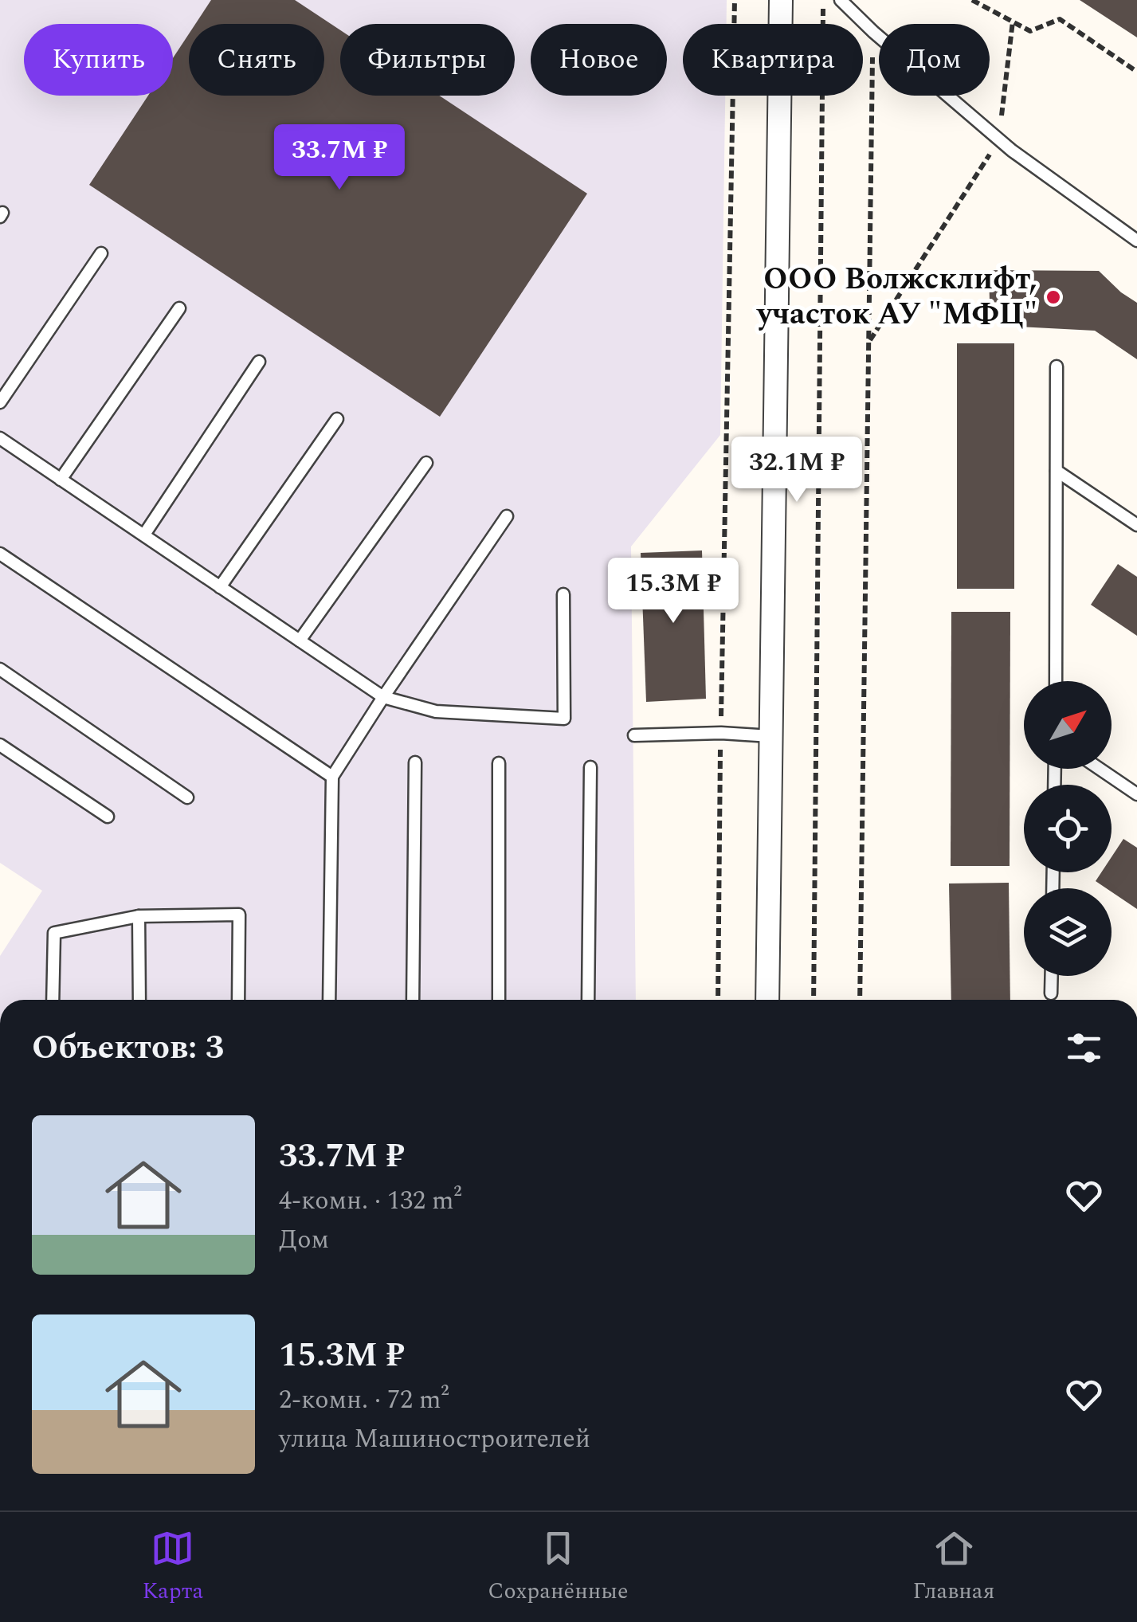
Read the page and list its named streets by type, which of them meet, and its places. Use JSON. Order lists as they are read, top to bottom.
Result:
{
  "places": ["ООО Волжсклифт, участок АУ \"МФЦ\""],
  "north": "top right",
  "page": {
    "chip": [
      "Купить",
      "Снять",
      "Фильтры",
      "Новое",
      "Квартира",
      "Дом"
    ],
    "price": ["33.7M ₽", "32.1M ₽", "15.3M ₽"],
    "heading": "Объектов: 3",
    "list": [
      {
        "name": "33.7M ₽",
        "note": "4-комн. · 132 m² · Дом"
      },
      {
        "name": "15.3M ₽",
        "note": "2-комн. · 72 m² · улица Машиностроителей"
      }
    ],
    "tabs": ["Карта", "Сохранённые", "Главная"]
  }
}
